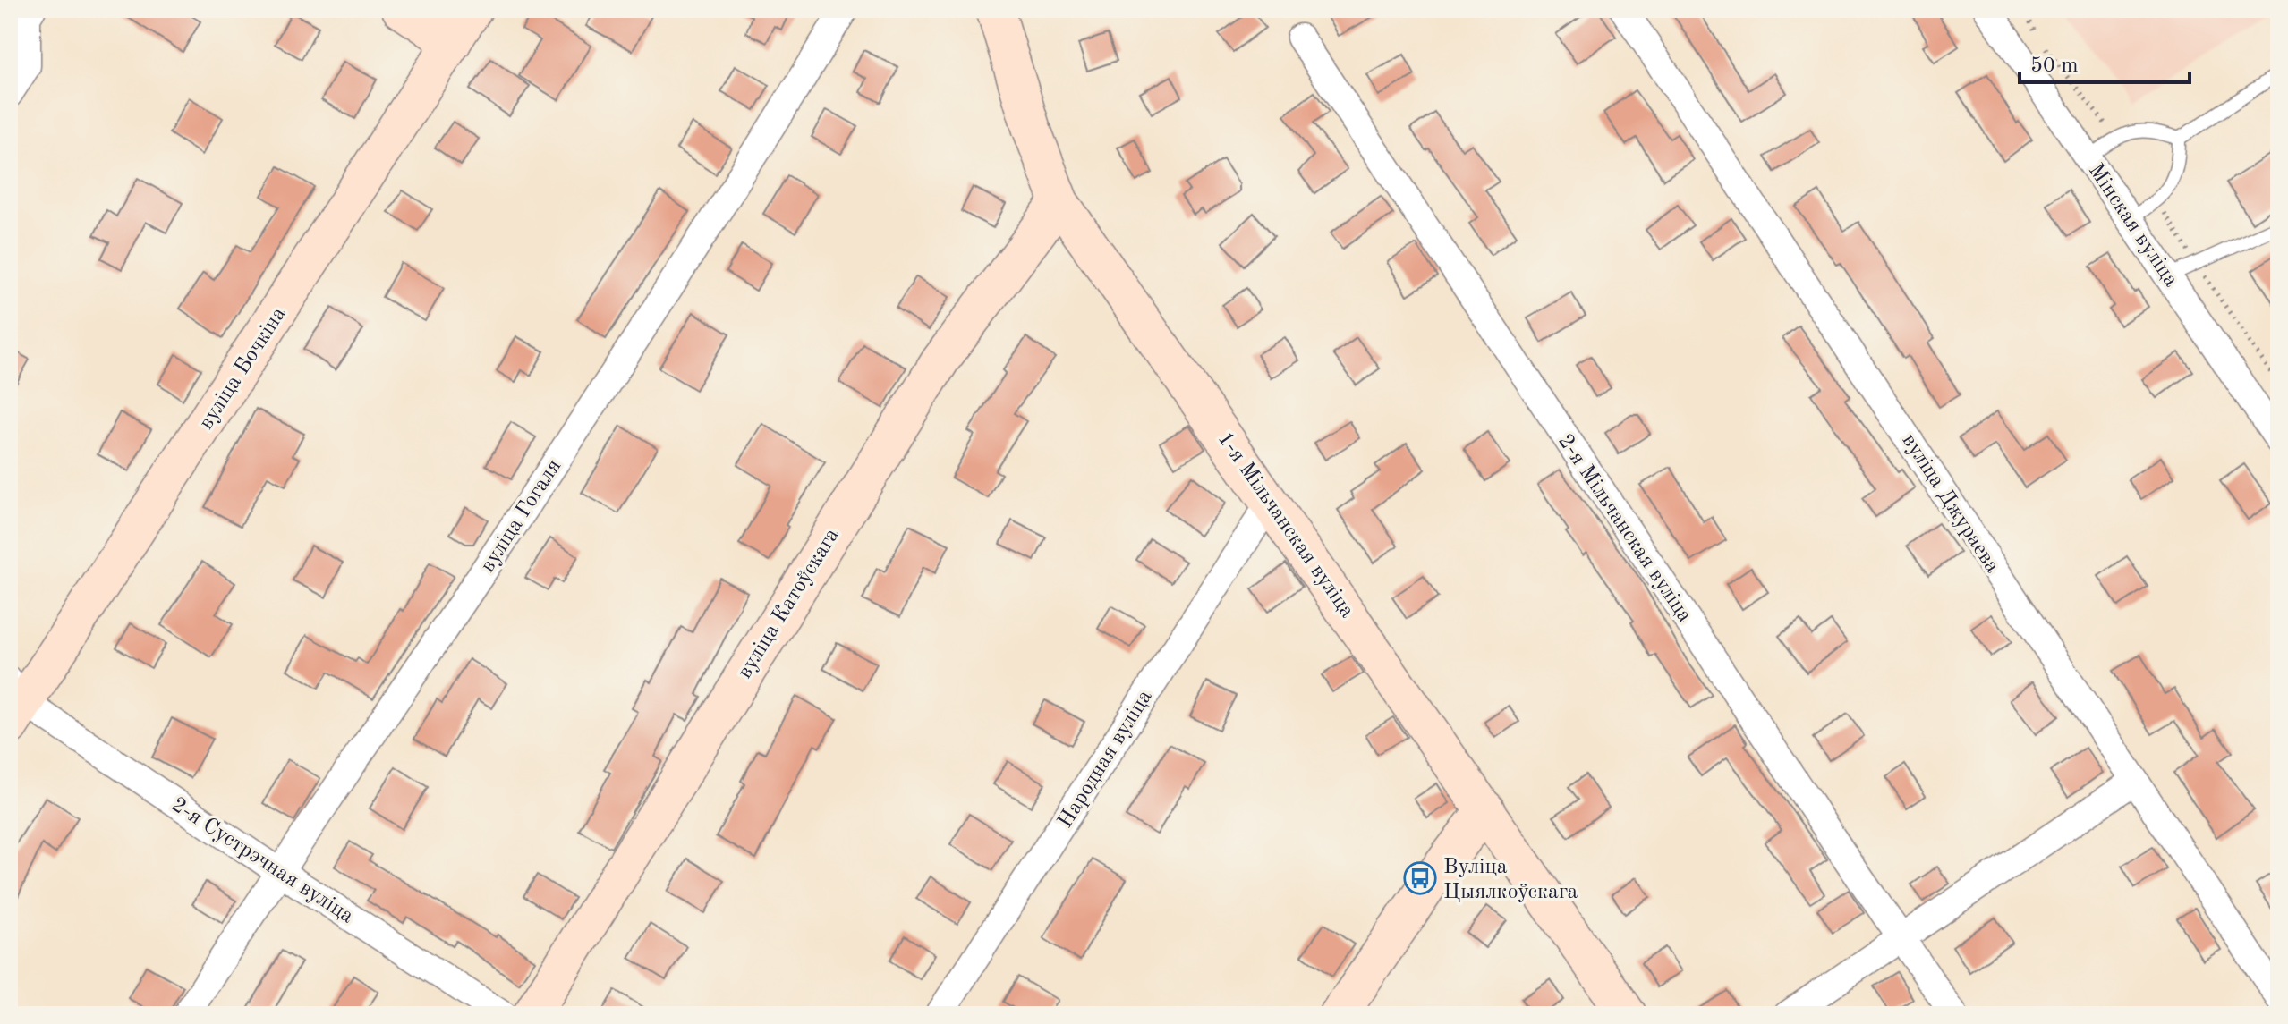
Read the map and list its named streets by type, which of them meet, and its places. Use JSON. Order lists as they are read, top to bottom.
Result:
{
  "streets": {
    "street": [
      "Мінская вуліца",
      "вуліца Бочкіна",
      "вуліца Джураева",
      "вуліца Гогаля",
      "1-я Мільчанская вуліца",
      "2-я Мільчанская вуліца",
      "вуліца Катоўскага",
      "Народная вуліца",
      "2-я Сустрэчная вуліца"
    ]
  },
  "crossings": [
    ["вуліца Бочкіна", "2-я Сустрэчная вуліца"],
    ["вуліца Гогаля", "2-я Сустрэчная вуліца"],
    ["1-я Мільчанская вуліца", "вуліца Катоўскага"],
    ["1-я Мільчанская вуліца", "Народная вуліца"]
  ],
  "places": {
    "bus stop": ["Вуліца Цыялкоўскага"]
  },
  "scale_bar": "50 m"
}
